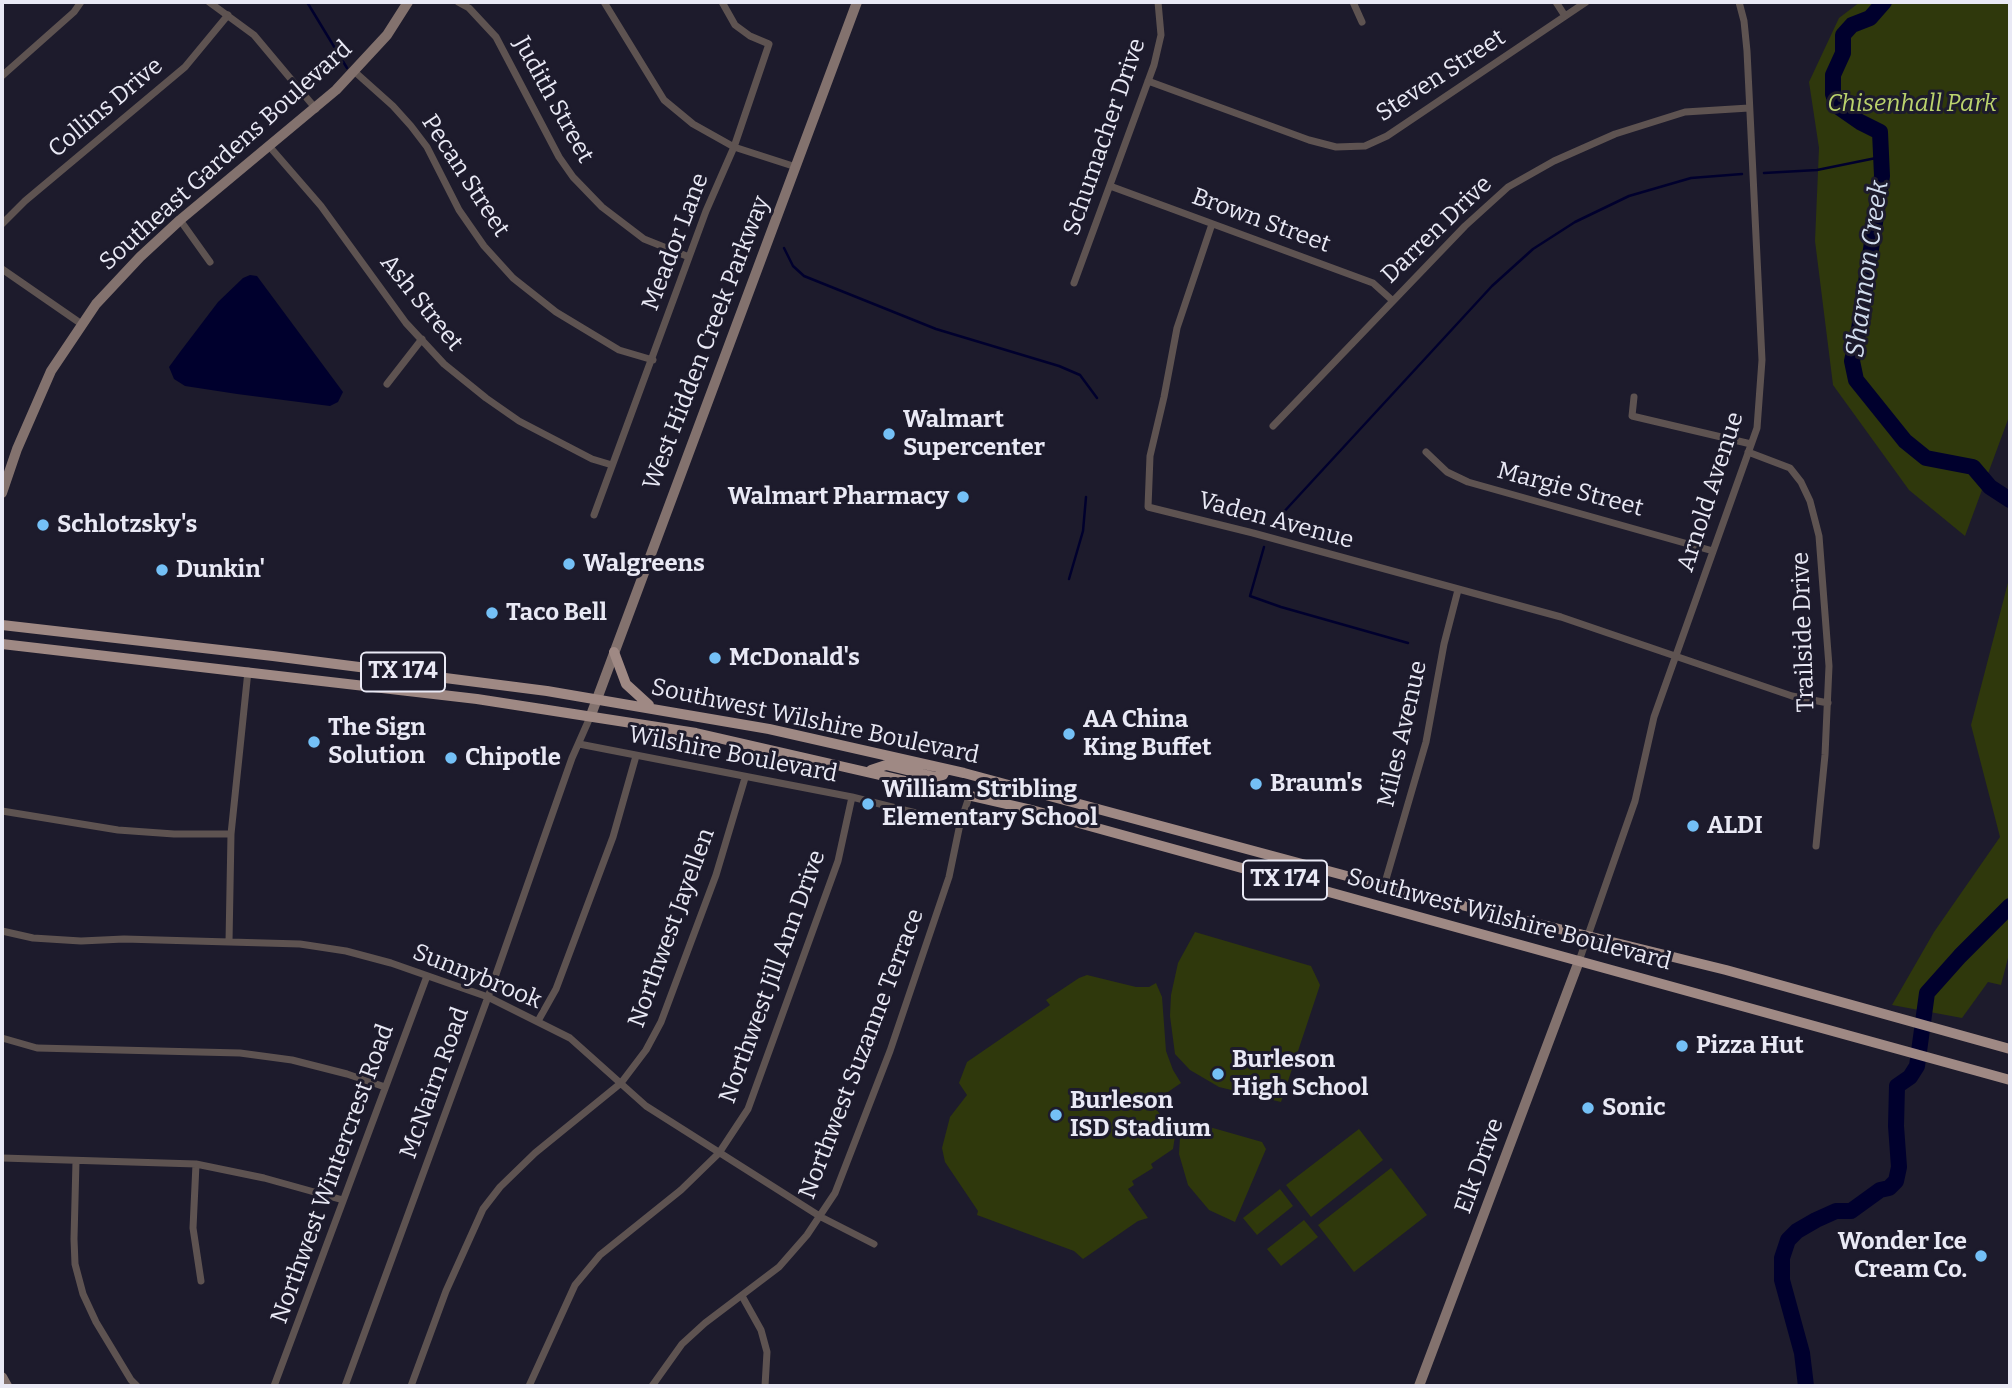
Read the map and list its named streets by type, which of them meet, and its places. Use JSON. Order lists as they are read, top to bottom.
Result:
{
  "streets": {
    "main road": ["TX 174", "Southwest Wilshire Boulevard"],
    "street": [
      "Steven Street",
      "Judith Street",
      "Collins Drive",
      "Schumacher Drive",
      "Southeast Gardens Boulevard",
      "Pecan Street",
      "Brown Street",
      "Darren Drive",
      "Meador Lane",
      "Ash Street",
      "West Hidden Creek Parkway",
      "Margie Street",
      "Arnold Avenue",
      "Vaden Avenue",
      "Trailside Drive",
      "Miles Avenue",
      "Wilshire Boulevard",
      "Northwest Jayellen",
      "Sunnybrook",
      "Northwest Jill Ann Drive",
      "Northwest Suzanne Terrace",
      "McNairn Road",
      "Elk Drive",
      "Northwest Wintercrest Road"
    ]
  },
  "crossings": [
    ["Steven Street", "Schumacher Drive"],
    ["Judith Street", "Meador Lane"],
    ["Schumacher Drive", "Brown Street"],
    ["Southeast Gardens Boulevard", "Pecan Street"],
    ["Southeast Gardens Boulevard", "Ash Street"],
    ["Pecan Street", "Meador Lane"],
    ["Brown Street", "Darren Drive"],
    ["Brown Street", "Vaden Avenue"],
    ["Darren Drive", "Arnold Avenue"],
    ["Meador Lane", "Ash Street"],
    ["West Hidden Creek Parkway", "Southwest Wilshire Boulevard"],
    ["West Hidden Creek Parkway", "McNairn Road"],
    ["Margie Street", "Arnold Avenue"],
    ["Arnold Avenue", "Vaden Avenue"],
    ["Arnold Avenue", "Trailside Drive"],
    ["Arnold Avenue", "Southwest Wilshire Boulevard"],
    ["Arnold Avenue", "Elk Drive"],
    ["Vaden Avenue", "Trailside Drive"],
    ["Vaden Avenue", "Miles Avenue"],
    ["Southwest Wilshire Boulevard", "Miles Avenue"],
    ["Southwest Wilshire Boulevard", "Northwest Suzanne Terrace"],
    ["Southwest Wilshire Boulevard", "McNairn Road"],
    ["Southwest Wilshire Boulevard", "Elk Drive"],
    ["Wilshire Boulevard", "Northwest Jayellen"],
    ["Wilshire Boulevard", "Northwest Jill Ann Drive"],
    ["Wilshire Boulevard", "Northwest Suzanne Terrace"],
    ["Wilshire Boulevard", "McNairn Road"],
    ["Northwest Jayellen", "Sunnybrook"],
    ["Sunnybrook", "Northwest Jill Ann Drive"],
    ["Sunnybrook", "Northwest Suzanne Terrace"],
    ["Sunnybrook", "McNairn Road"],
    ["Sunnybrook", "Northwest Wintercrest Road"]
  ],
  "water": ["Shannon Creek"],
  "parks": ["Chisenhall Park"],
  "places": [
    "Walmart Supercenter",
    "Walmart Pharmacy",
    "Schlotzsky's",
    "Walgreens",
    "Dunkin'",
    "Taco Bell",
    "McDonald's",
    "AA China King Buffet",
    "The Sign Solution",
    "Chipotle",
    "Braum's",
    "William Stribling Elementary School",
    "ALDI",
    "Pizza Hut",
    "Burleson High School",
    "Sonic",
    "Burleson ISD Stadium",
    "Wonder Ice Cream Co."
  ]
}
